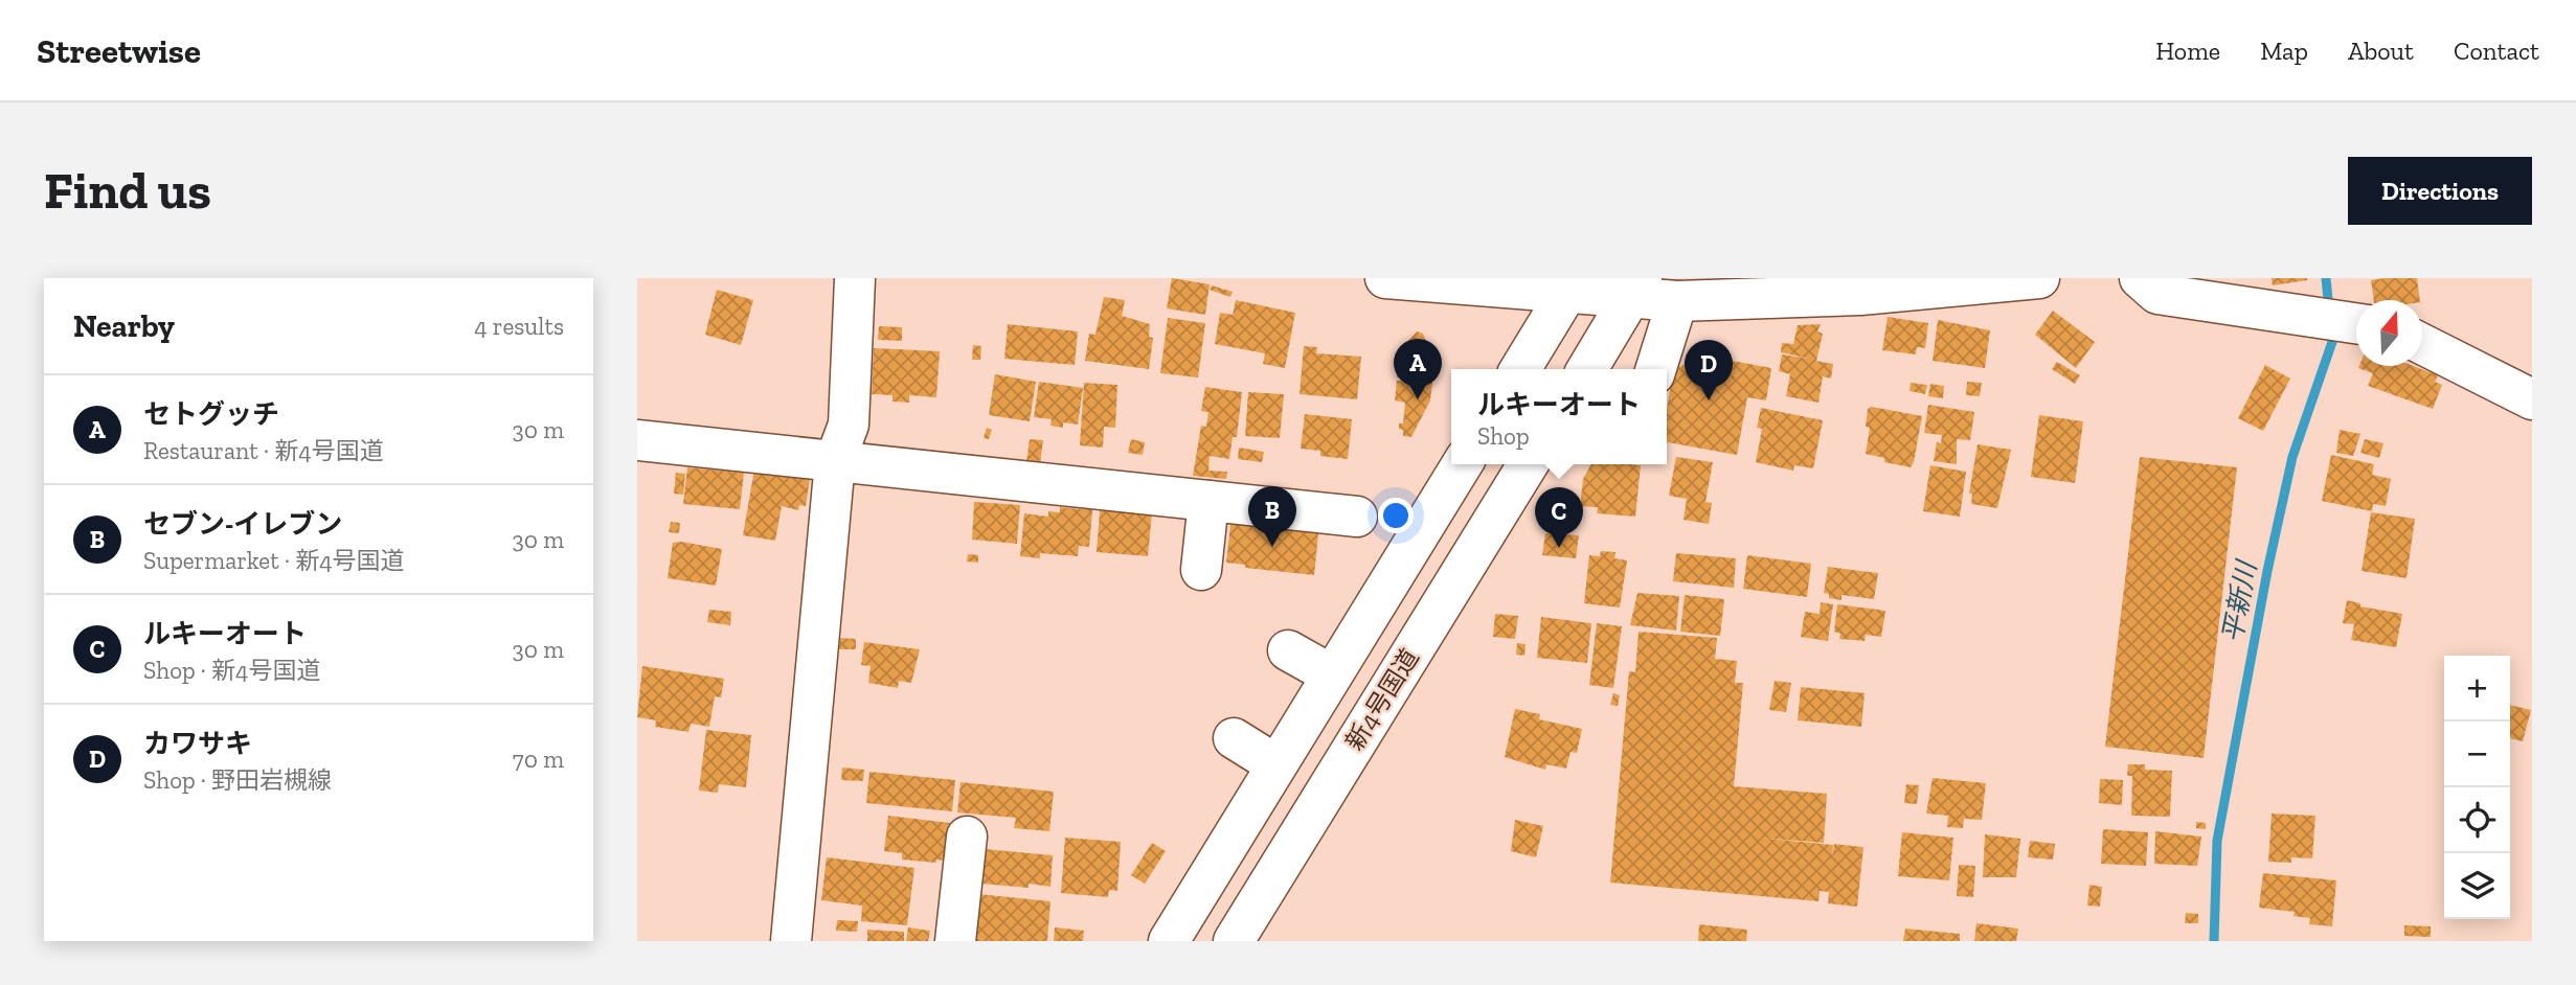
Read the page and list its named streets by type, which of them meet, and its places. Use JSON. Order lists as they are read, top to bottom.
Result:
{
  "streets": {
    "main road": ["新4号国道"]
  },
  "water": ["平新川"],
  "north": "top",
  "page": {
    "header": "Streetwise",
    "nav": [
      "Home",
      "Map",
      "About",
      "Contact"
    ],
    "buttons": "Directions",
    "title": "Find us",
    "heading": ["Nearby", "4 results"],
    "pins": [
      "A",
      "D",
      "B",
      "C"
    ],
    "popup": ["ルキーオート", "Shop"],
    "list": [
      {
        "mark": "A",
        "name": "セトグッチ",
        "note": "Restaurant · 新4号国道",
        "value": "30 m"
      },
      {
        "mark": "B",
        "name": "セブン-イレブン",
        "note": "Supermarket · 新4号国道",
        "value": "30 m"
      },
      {
        "mark": "C",
        "name": "ルキーオート",
        "note": "Shop · 新4号国道",
        "value": "30 m"
      },
      {
        "mark": "D",
        "name": "カワサキ",
        "note": "Shop · 野田岩槻線",
        "value": "70 m"
      }
    ],
    "map_buttons": ["+", "−"]
  }
}
